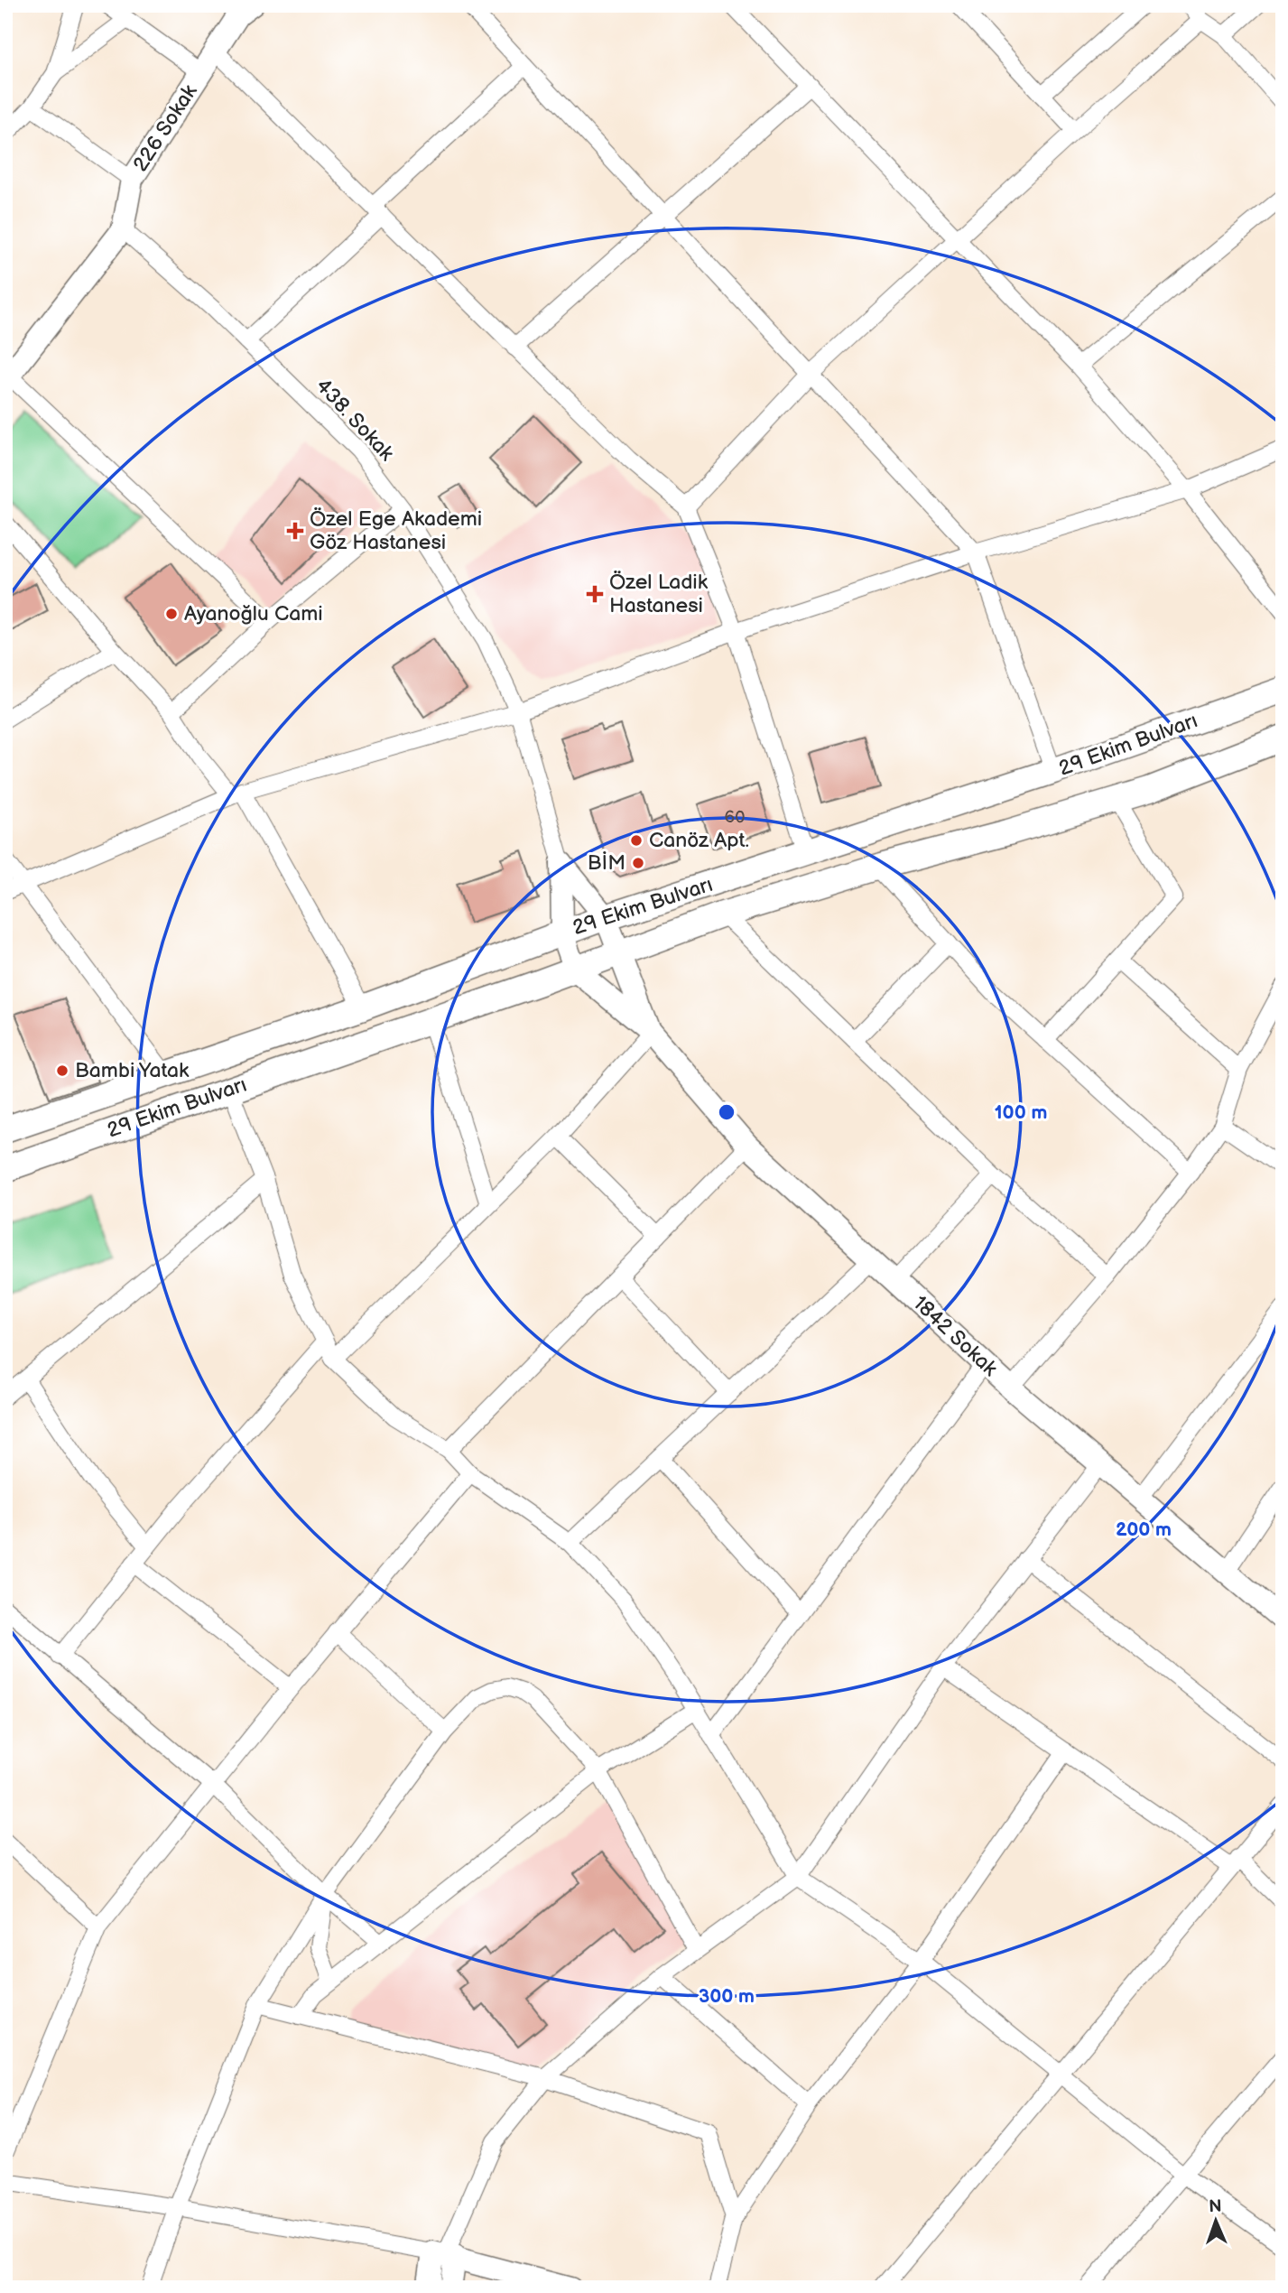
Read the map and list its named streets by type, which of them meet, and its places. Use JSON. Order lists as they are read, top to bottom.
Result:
{
  "streets": {
    "main road": ["29 Ekim Bulvarı"],
    "street": ["226 Sokak", "438. Sokak", "1842 Sokak"]
  },
  "crossings": [
    ["226 Sokak", "438. Sokak"]
  ],
  "places": {
    "health": ["Özel Ege Akademi Göz Hastanesi", "Özel Ladik Hastanesi"],
    "other": [
      "Ayanoğlu Cami",
      "Canöz Apt.",
      "BİM",
      "Bambi Yatak"
    ]
  },
  "house_numbers": ["60"],
  "north": "top",
  "rings": ["100 m", "200 m", "300 m"]
}
